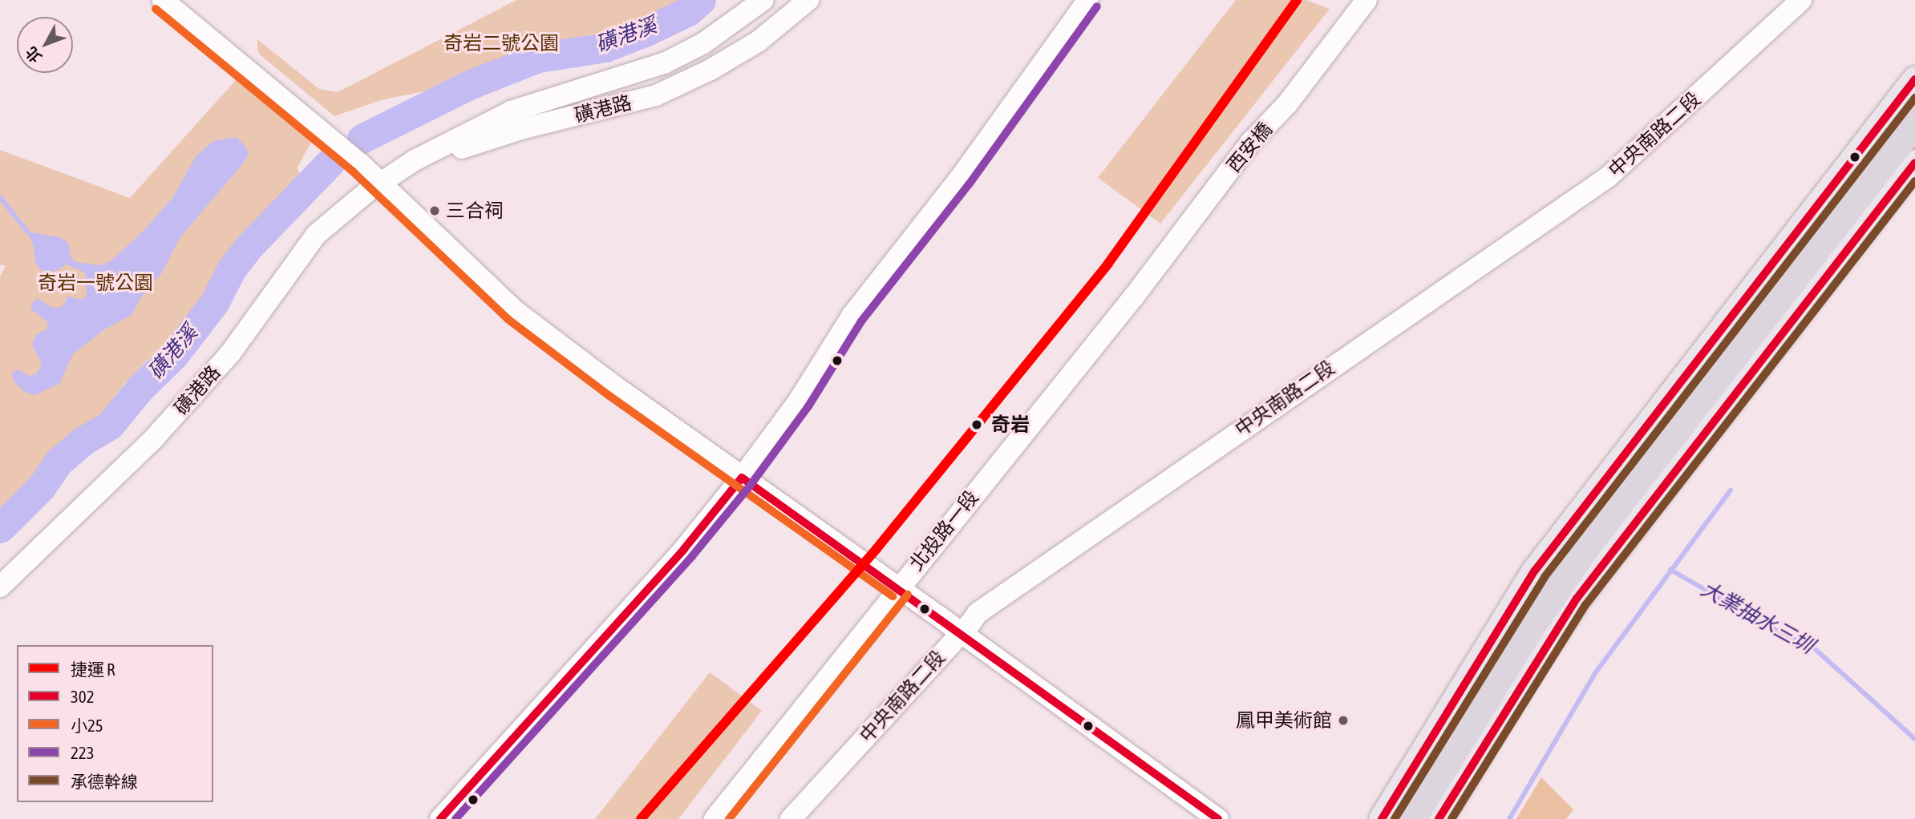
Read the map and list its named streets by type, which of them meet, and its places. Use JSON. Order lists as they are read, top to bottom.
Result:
{
  "streets": {
    "street": [
      "磺港路",
      "中央南路二段",
      "西安橋",
      "北投路一段"
    ]
  },
  "crossings": [
    ["西安橋", "北投路一段"]
  ],
  "water": ["磺港溪", "大業抽水三圳"],
  "parks": ["奇岩二號公園", "奇岩一號公園"],
  "places": ["三合祠", "奇岩", "鳳甲美術館"],
  "lines": [
    "metro line R",
    "transit line 223",
    "transit line 小25",
    "transit line 302",
    "transit line 承德幹線"
  ],
  "legend": [
    "捷運 R",
    "302",
    "小25",
    "223",
    "承德幹線"
  ],
  "north": "bottom left"
}
